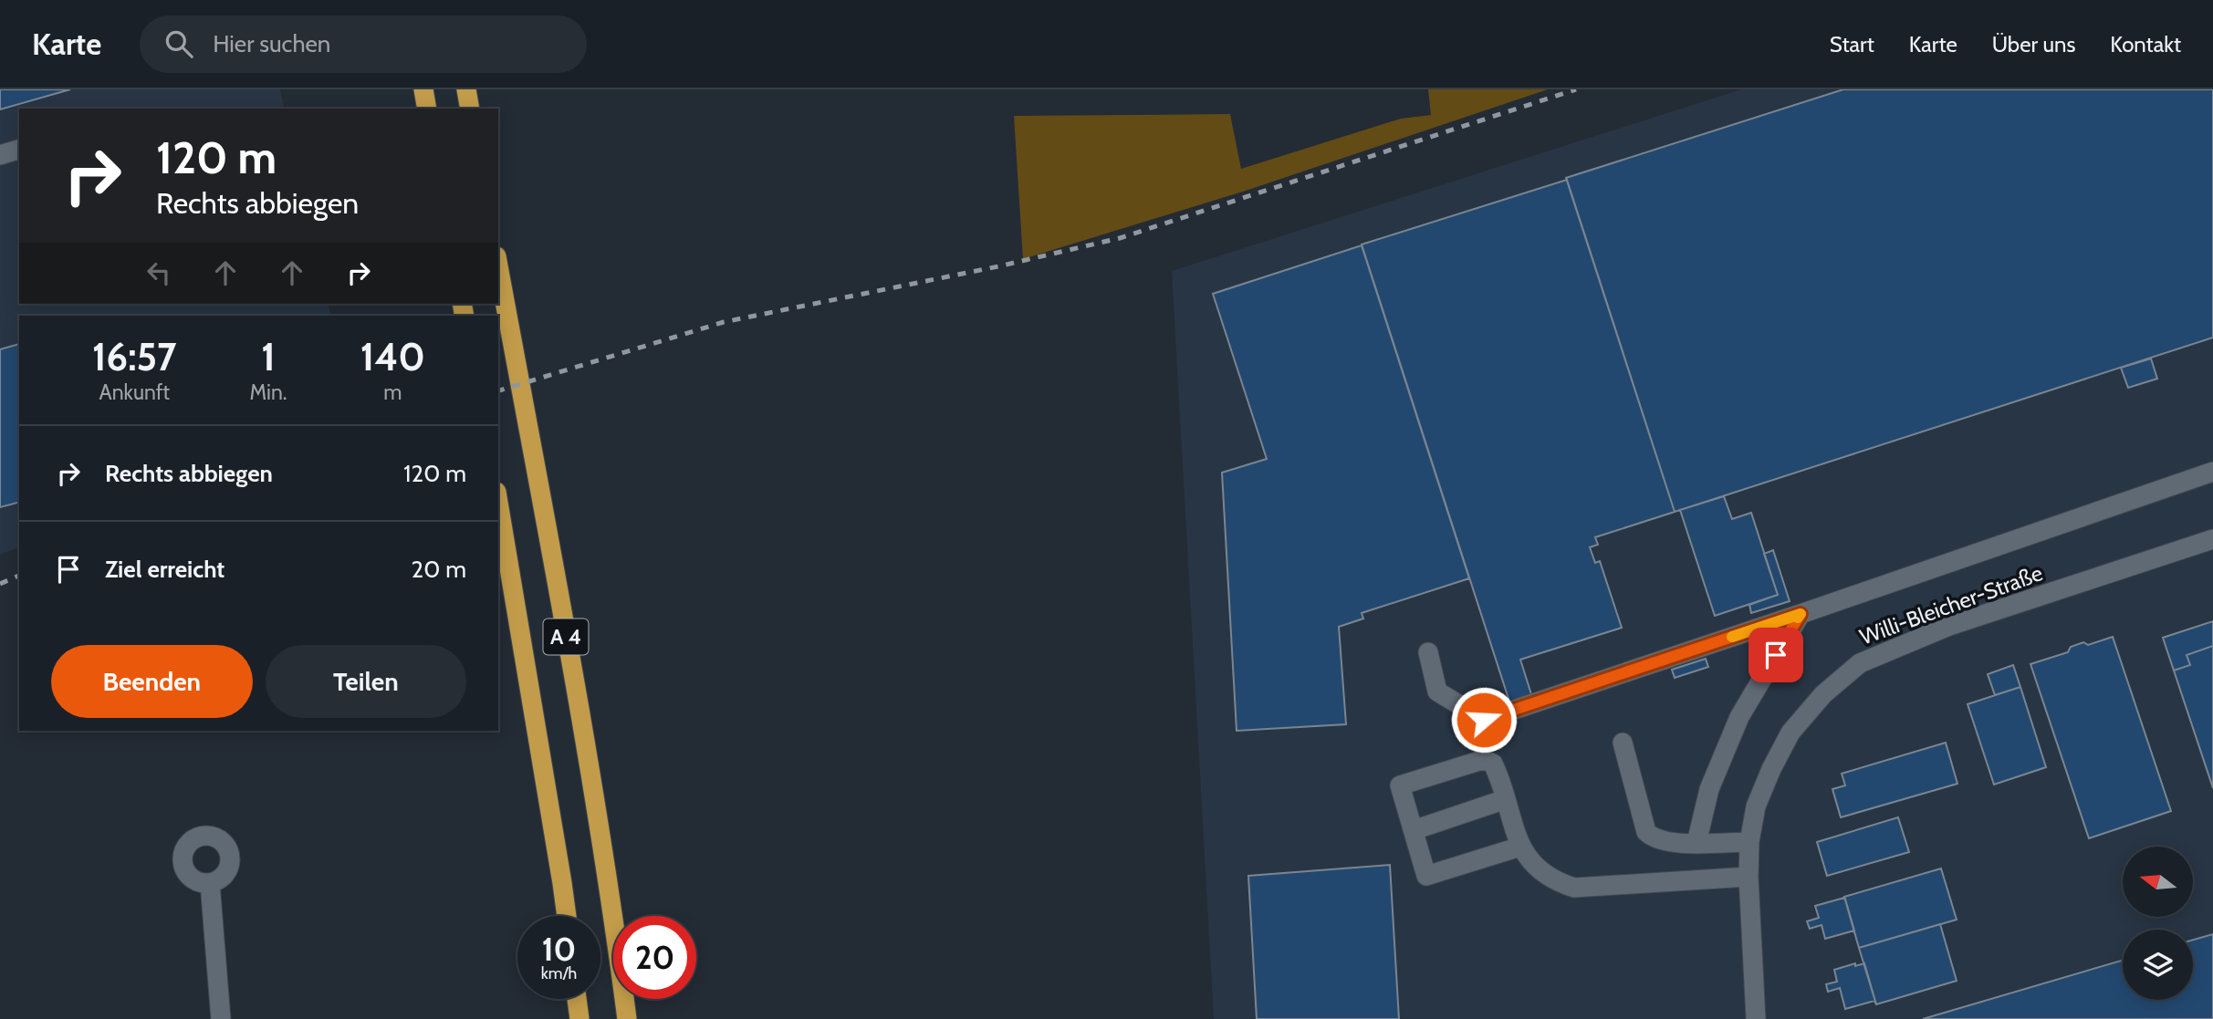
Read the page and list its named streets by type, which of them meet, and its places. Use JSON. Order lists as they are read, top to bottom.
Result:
{
  "streets": {
    "highway": ["A 4"],
    "street": ["Willi-Bleicher-Straße"]
  },
  "north": "left",
  "page": {
    "header": "Karte",
    "search": "Hier suchen",
    "nav": [
      "Start",
      "Karte",
      "Über uns",
      "Kontakt"
    ],
    "turn": ["120 m", "Rechts abbiegen"],
    "eta": [
      "16:57",
      "Ankunft",
      "1",
      "Min.",
      "140",
      "m"
    ],
    "list": [
      {
        "name": "Rechts abbiegen",
        "value": "120 m"
      },
      {
        "name": "Ziel erreicht",
        "value": "20 m"
      }
    ],
    "buttons": ["Beenden", "Teilen"],
    "speed": "10 km/h",
    "limit": "20"
  }
}
